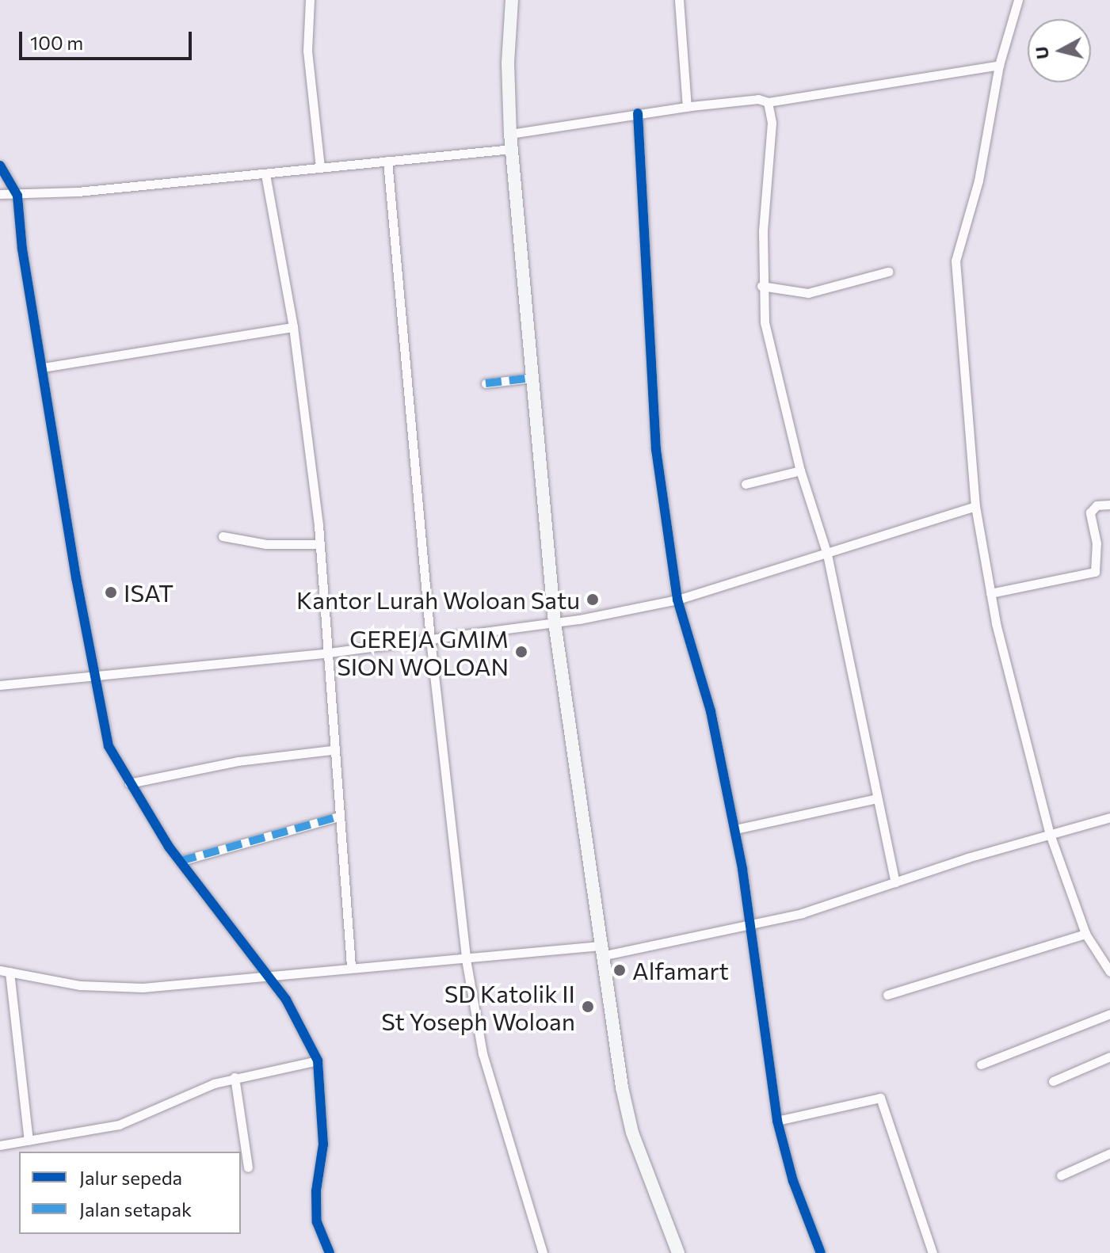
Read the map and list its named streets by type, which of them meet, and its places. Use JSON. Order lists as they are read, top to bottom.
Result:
{
  "places": [
    "ISAT",
    "Kantor Lurah Woloan Satu",
    "GEREJA GMIM SION WOLOAN",
    "Alfamart",
    "SD Katolik II St Yoseph Woloan"
  ],
  "legend": ["Jalur sepeda", "Jalan setapak"],
  "scale_bar": "100 m",
  "north": "left"
}
